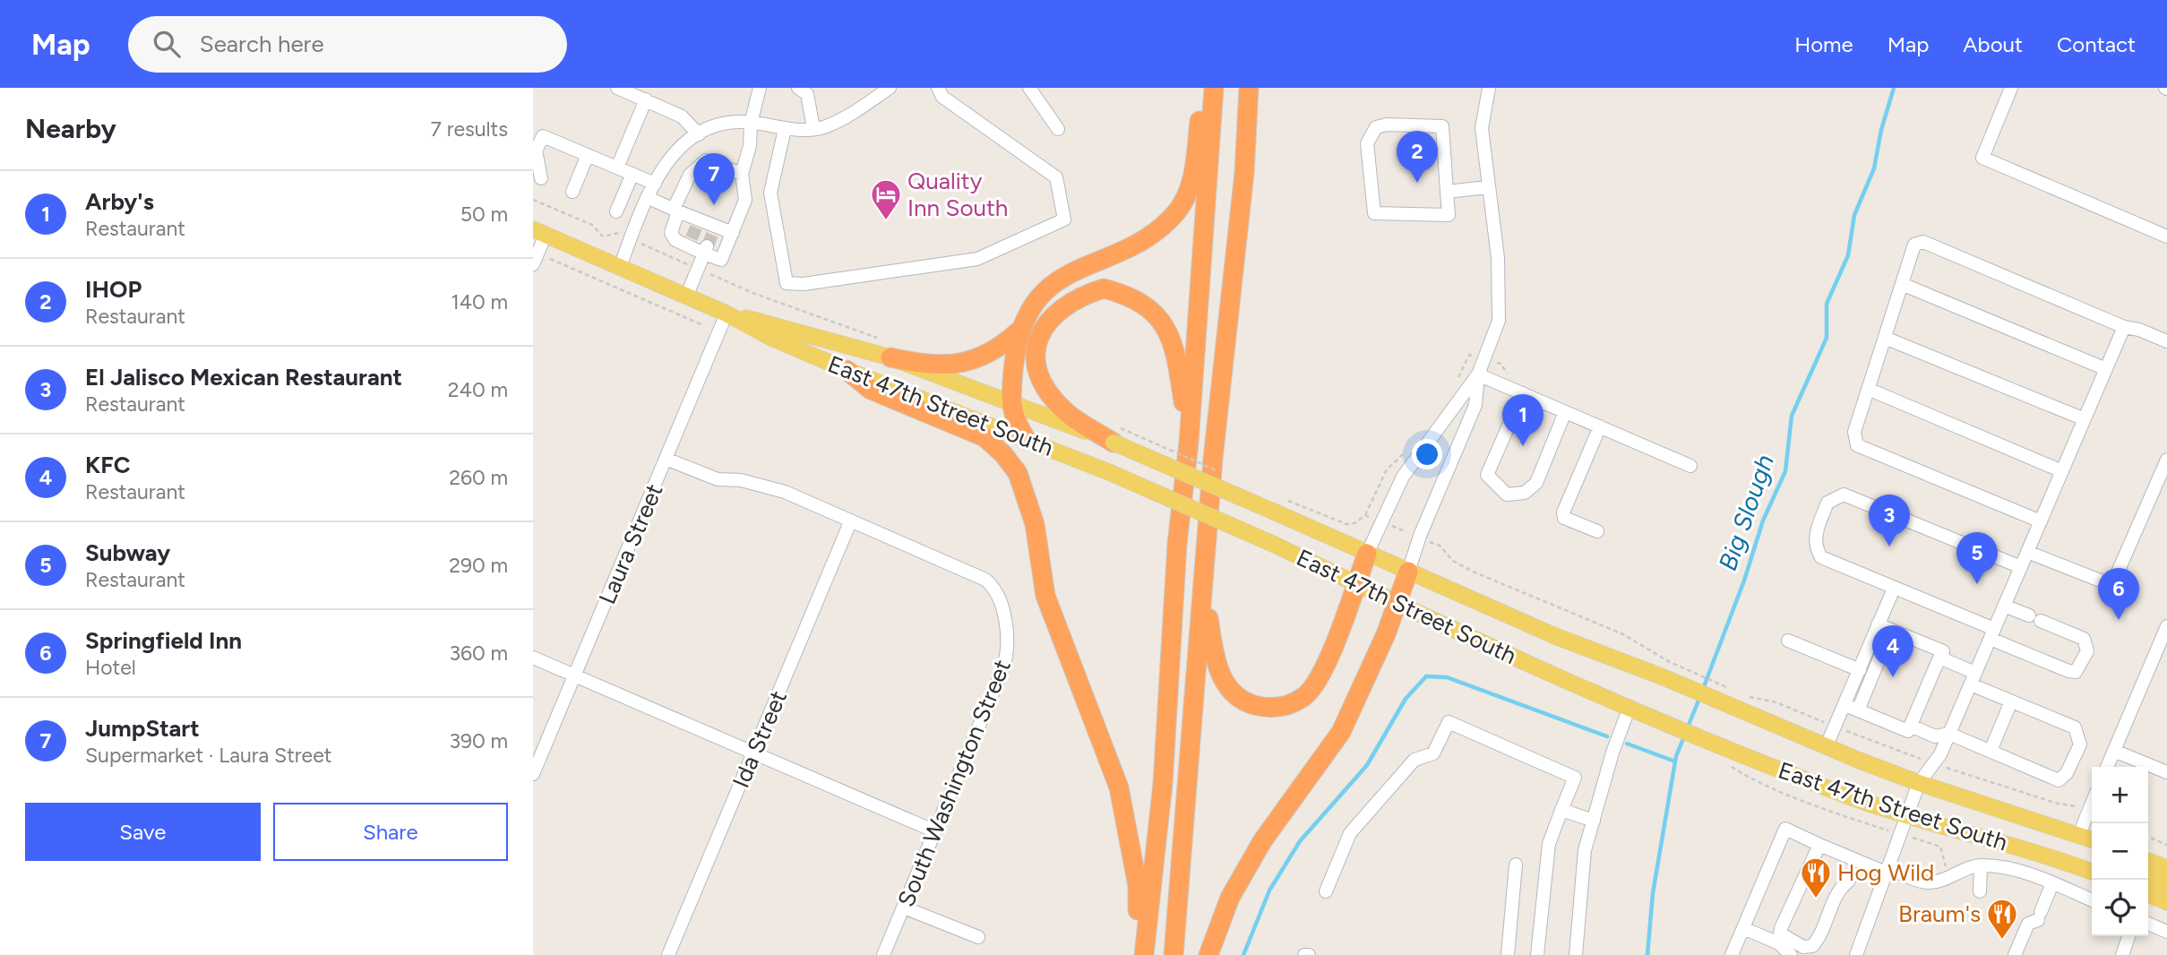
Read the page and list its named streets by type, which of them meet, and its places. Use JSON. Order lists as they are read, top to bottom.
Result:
{
  "streets": {
    "main road": ["East 47th Street South"],
    "street": ["Laura Street", "Ida Street", "South Washington Street"]
  },
  "crossings": [
    ["East 47th Street South", "Laura Street"],
    ["Laura Street", "South Washington Street"],
    ["Ida Street", "South Washington Street"]
  ],
  "water": ["Big Slough"],
  "places": {
    "hotel": ["Quality Inn South"],
    "restaurant": ["Hog Wild", "Braum's"]
  },
  "page": {
    "header": "Map",
    "search": "Search here",
    "nav": [
      "Home",
      "Map",
      "About",
      "Contact"
    ],
    "heading": ["Nearby", "7 results"],
    "pins": [
      "2",
      "7",
      "1",
      "3",
      "5",
      "6",
      "4"
    ],
    "list": [
      {
        "mark": "1",
        "name": "Arby's",
        "note": "Restaurant",
        "value": "50 m"
      },
      {
        "mark": "2",
        "name": "IHOP",
        "note": "Restaurant",
        "value": "140 m"
      },
      {
        "mark": "3",
        "name": "El Jalisco Mexican Restaurant",
        "note": "Restaurant",
        "value": "240 m"
      },
      {
        "mark": "4",
        "name": "KFC",
        "note": "Restaurant",
        "value": "260 m"
      },
      {
        "mark": "5",
        "name": "Subway",
        "note": "Restaurant",
        "value": "290 m"
      },
      {
        "mark": "6",
        "name": "Springfield Inn",
        "note": "Hotel",
        "value": "360 m"
      },
      {
        "mark": "7",
        "name": "JumpStart",
        "note": "Supermarket · Laura Street",
        "value": "390 m"
      }
    ],
    "map_buttons": ["+", "−"],
    "buttons": ["Save", "Share"]
  }
}
